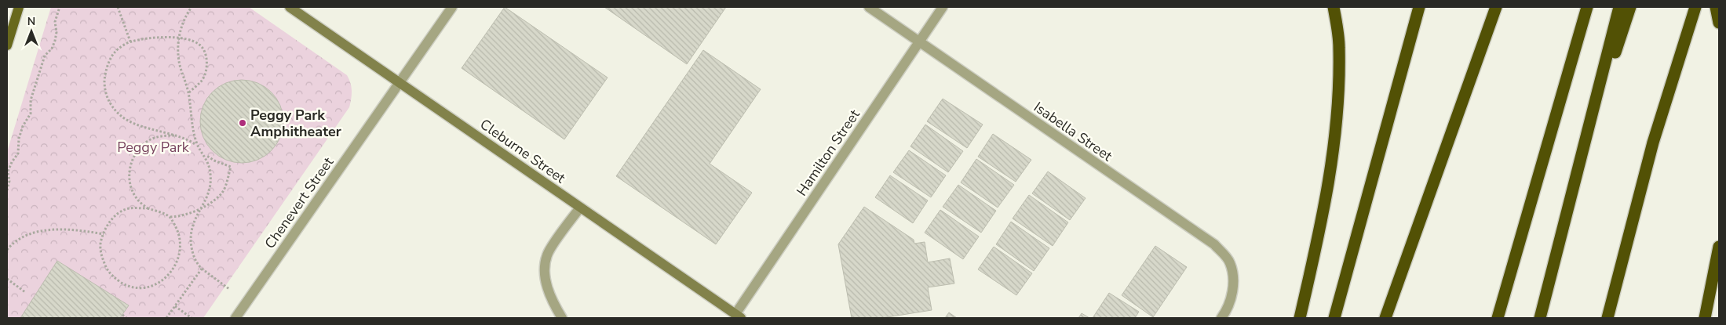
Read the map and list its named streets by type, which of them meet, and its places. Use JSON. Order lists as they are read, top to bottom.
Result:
{
  "streets": {
    "main road": ["Cleburne Street"],
    "street": ["Isabella Street", "Hamilton Street", "Chenevert Street"]
  },
  "crossings": [
    ["Isabella Street", "Hamilton Street"],
    ["Cleburne Street", "Hamilton Street"],
    ["Cleburne Street", "Chenevert Street"]
  ],
  "parks": ["Peggy Park"],
  "places": ["Peggy Park Amphitheater"],
  "north": "top"
}
